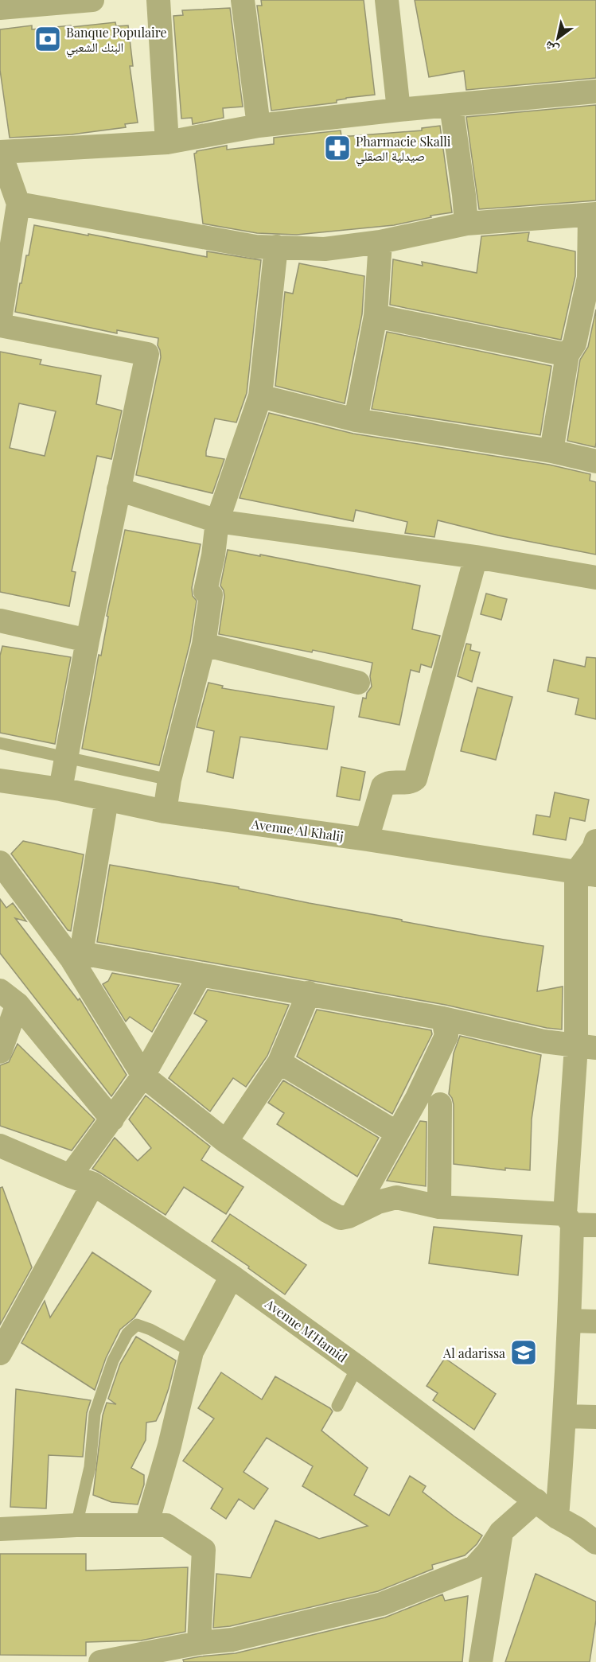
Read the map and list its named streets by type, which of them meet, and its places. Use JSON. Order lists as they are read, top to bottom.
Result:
{
  "streets": {
    "street": ["Avenue Al Khalij", "Avenue M'Hamid"]
  },
  "places": {
    "bank": ["Banque Populaire البنك الشعبي"],
    "pharmacy": ["Pharmacie Skalli صيدلية الصقلي"],
    "school or university": ["Al adarissa"]
  },
  "north": "bottom left"
}
